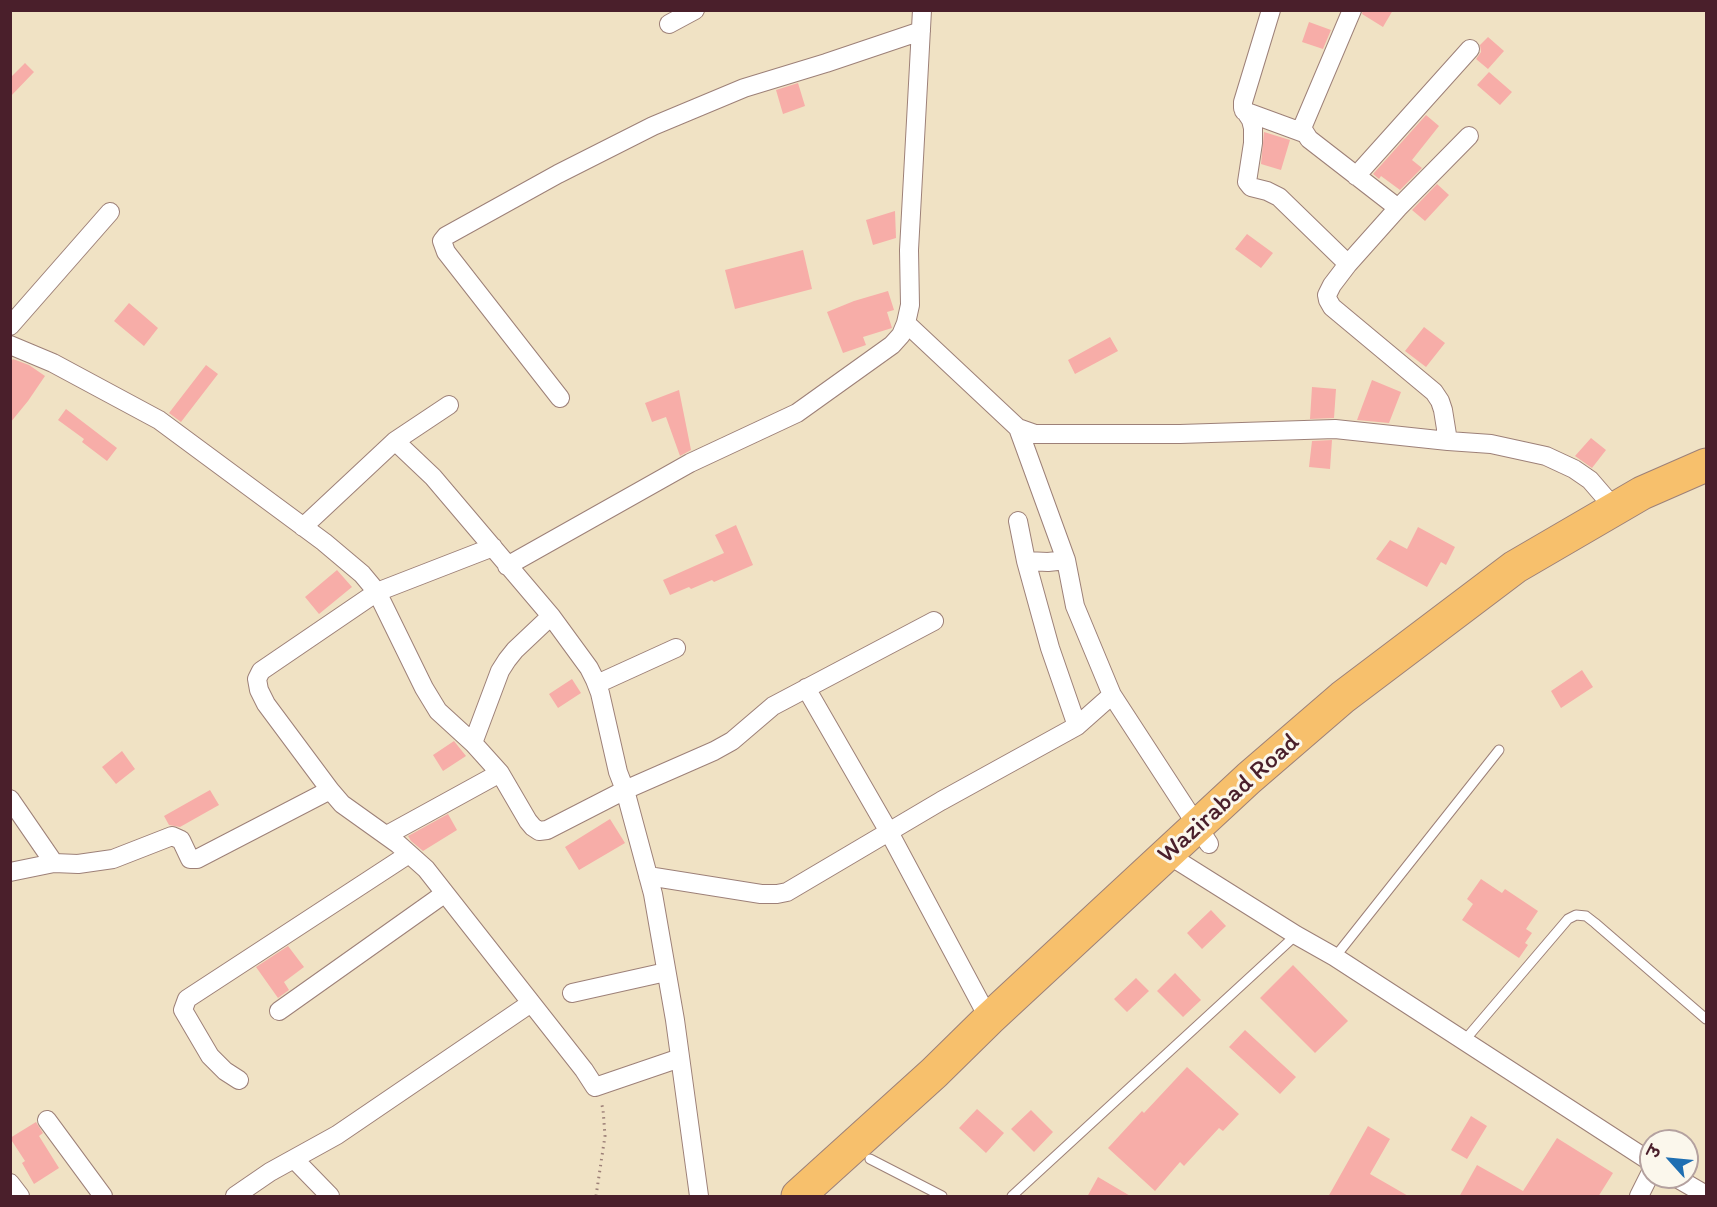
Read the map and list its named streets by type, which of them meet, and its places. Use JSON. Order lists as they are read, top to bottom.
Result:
{
  "streets": {
    "highway": ["Wazirabad Road"]
  },
  "north": "top left"
}
